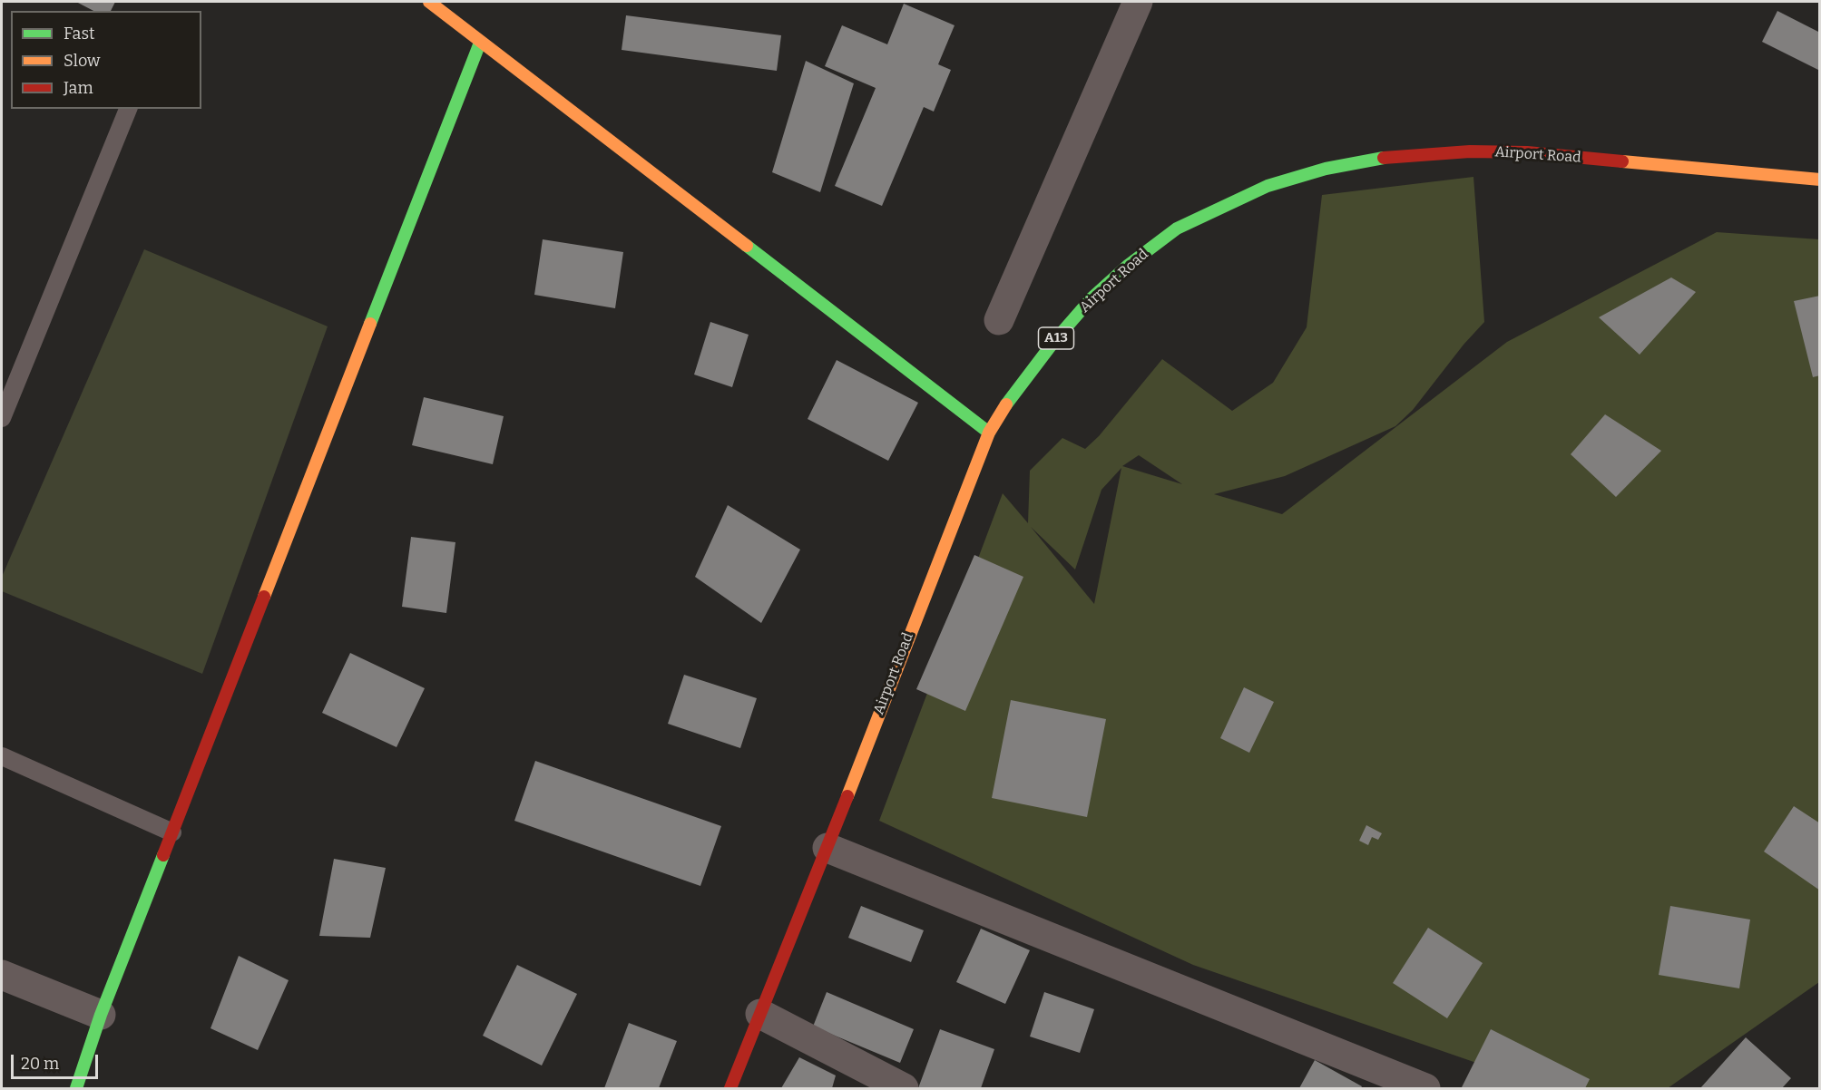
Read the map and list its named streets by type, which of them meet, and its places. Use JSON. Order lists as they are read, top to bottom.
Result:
{
  "streets": {
    "main road": ["Airport Road", "A13"]
  },
  "legend": ["Fast", "Slow", "Jam"],
  "scale_bar": "20 m"
}
